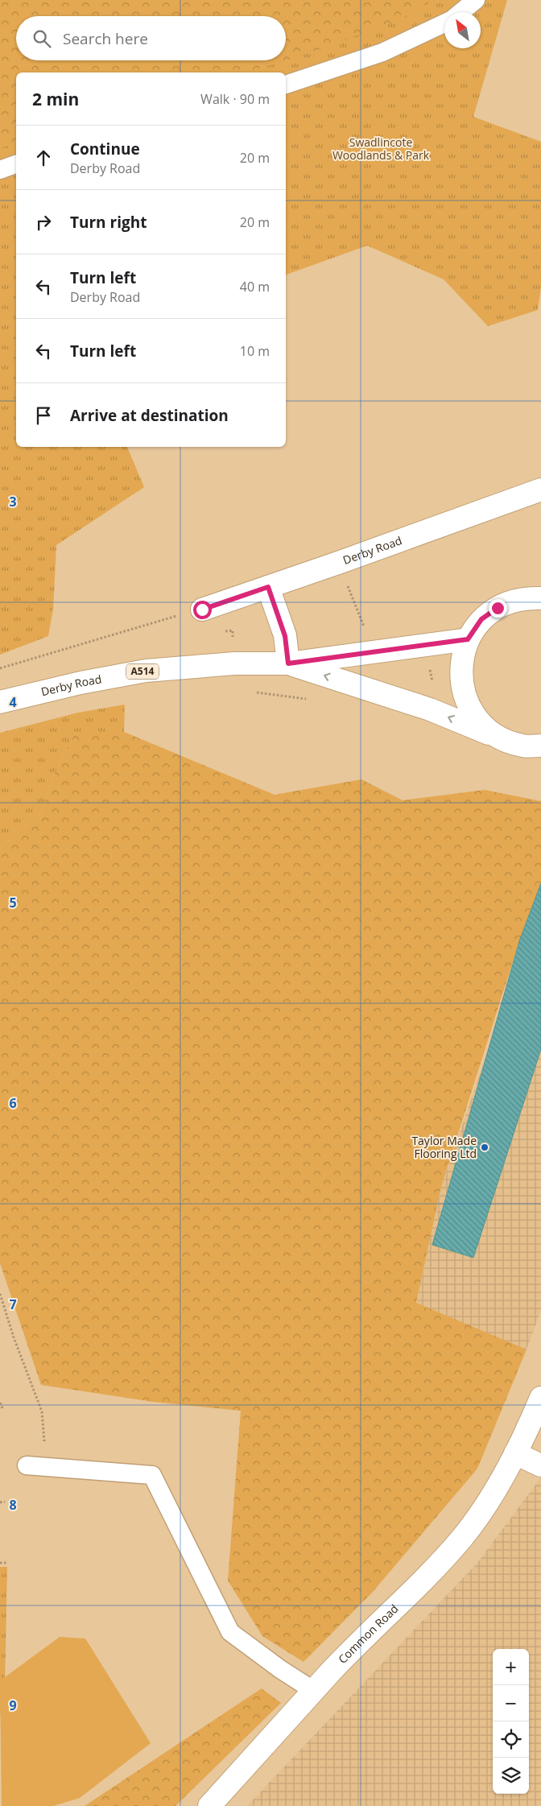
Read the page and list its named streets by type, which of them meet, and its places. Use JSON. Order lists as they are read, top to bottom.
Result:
{
  "streets": {
    "street": ["Derby Road", "A514", "Common Road"]
  },
  "parks": ["Swadlincote Woodlands & Park"],
  "places": ["Taylor Made Flooring Ltd"],
  "north": "top left",
  "page": {
    "search": "Search here",
    "heading": ["2 min", "Walk · 90 m"],
    "list": [
      ["Continue", "Derby Road", "20 m"],
      ["Turn right", "20 m"],
      ["Turn left", "Derby Road", "40 m"],
      ["Turn left", "10 m"],
      "Arrive at destination"
    ],
    "map_buttons": ["+", "−"]
  },
  "grid": {
    "rows": [
      "3",
      "4",
      "5",
      "6",
      "7",
      "8",
      "9"
    ]
  }
}
